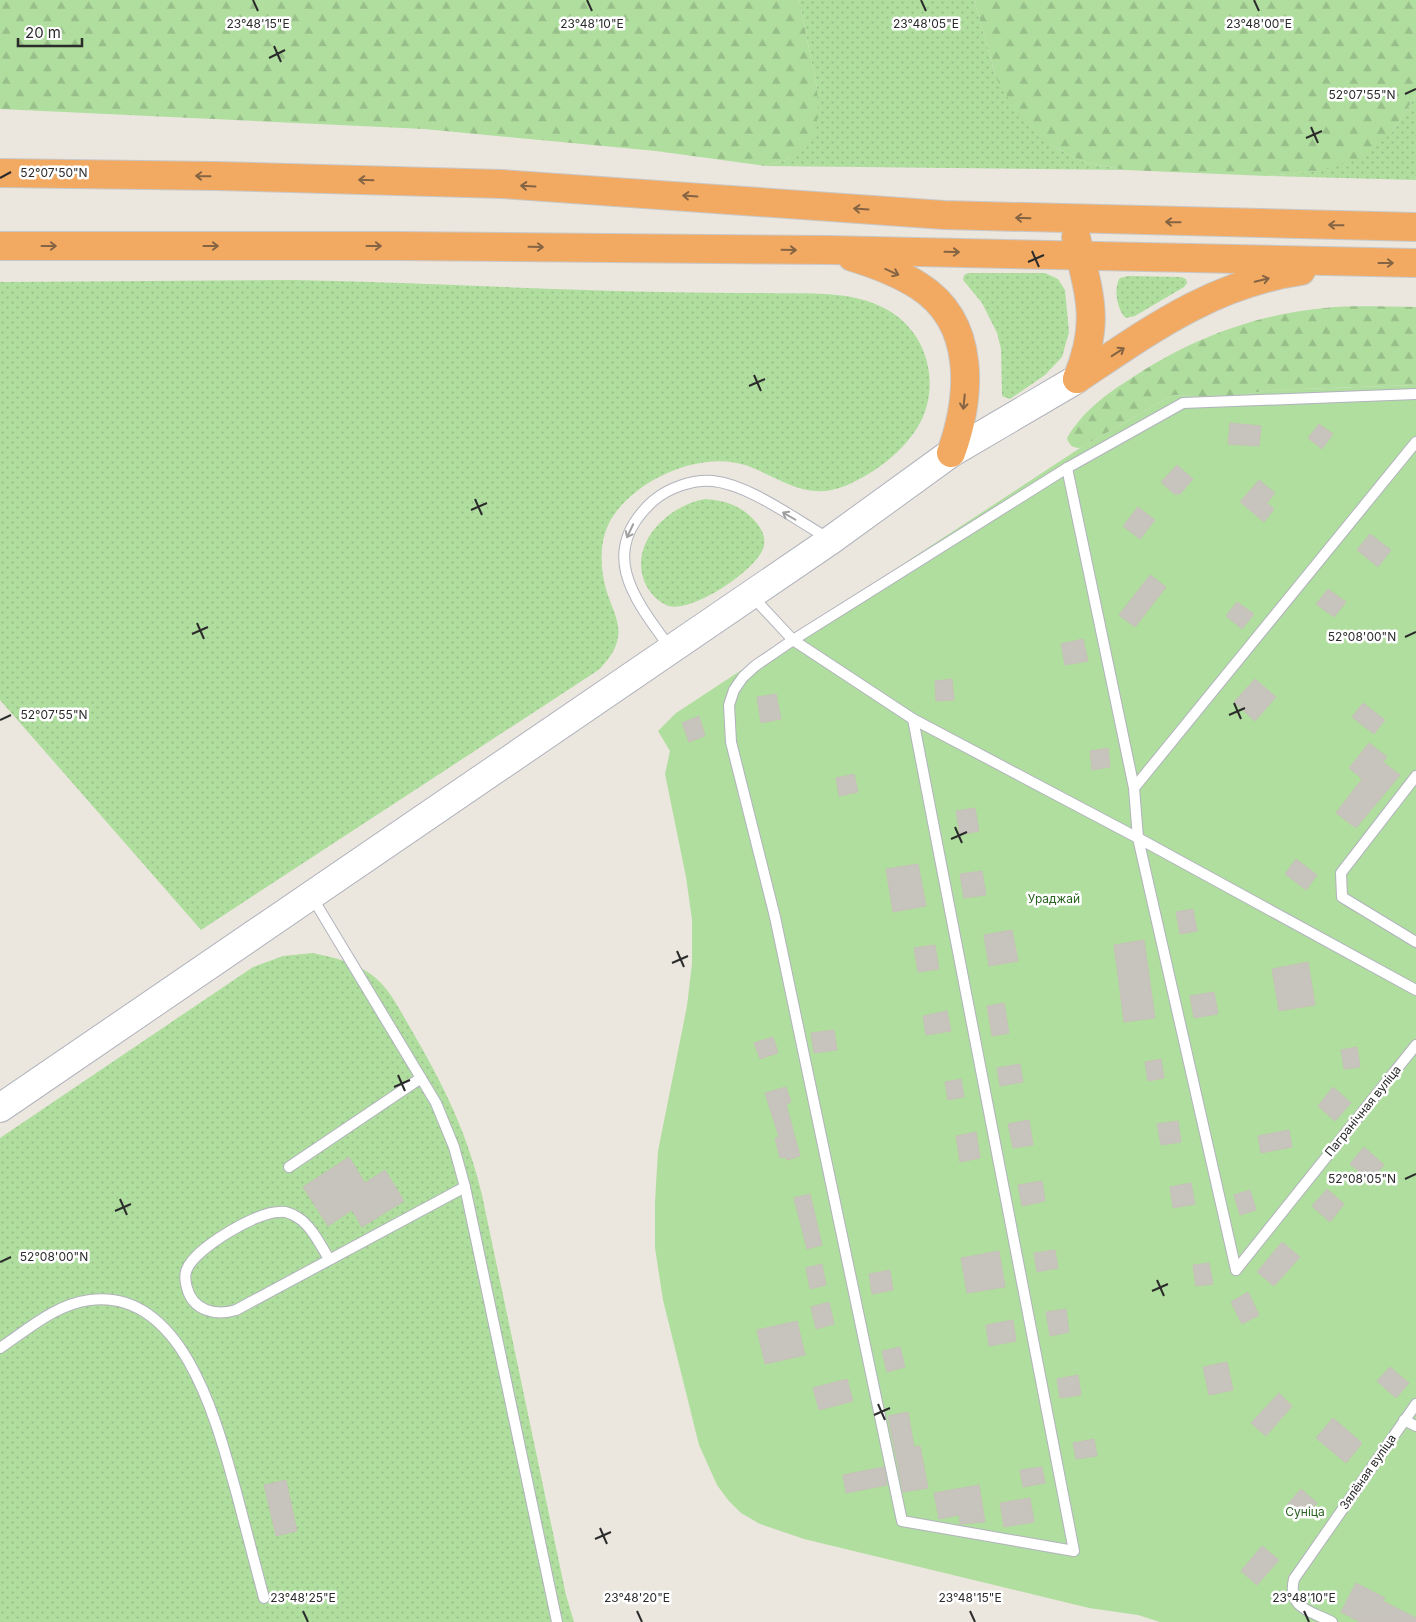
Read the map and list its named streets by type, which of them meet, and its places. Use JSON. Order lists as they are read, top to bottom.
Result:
{
  "streets": {
    "lane": ["Пагранічная вуліца", "Зялёная вуліца"]
  },
  "parks": ["Ураджай", "Суніца"],
  "scale_bar": "20 m",
  "coordinates": [
    "23°48'15\"E",
    "23°48'10\"E",
    "23°48'05\"E",
    "23°48'00\"E",
    "52°07'55\"N",
    "52°07'50\"N",
    "52°08'00\"N",
    "52°08'05\"N",
    "23°48'25\"E",
    "23°48'20\"E"
  ]
}
